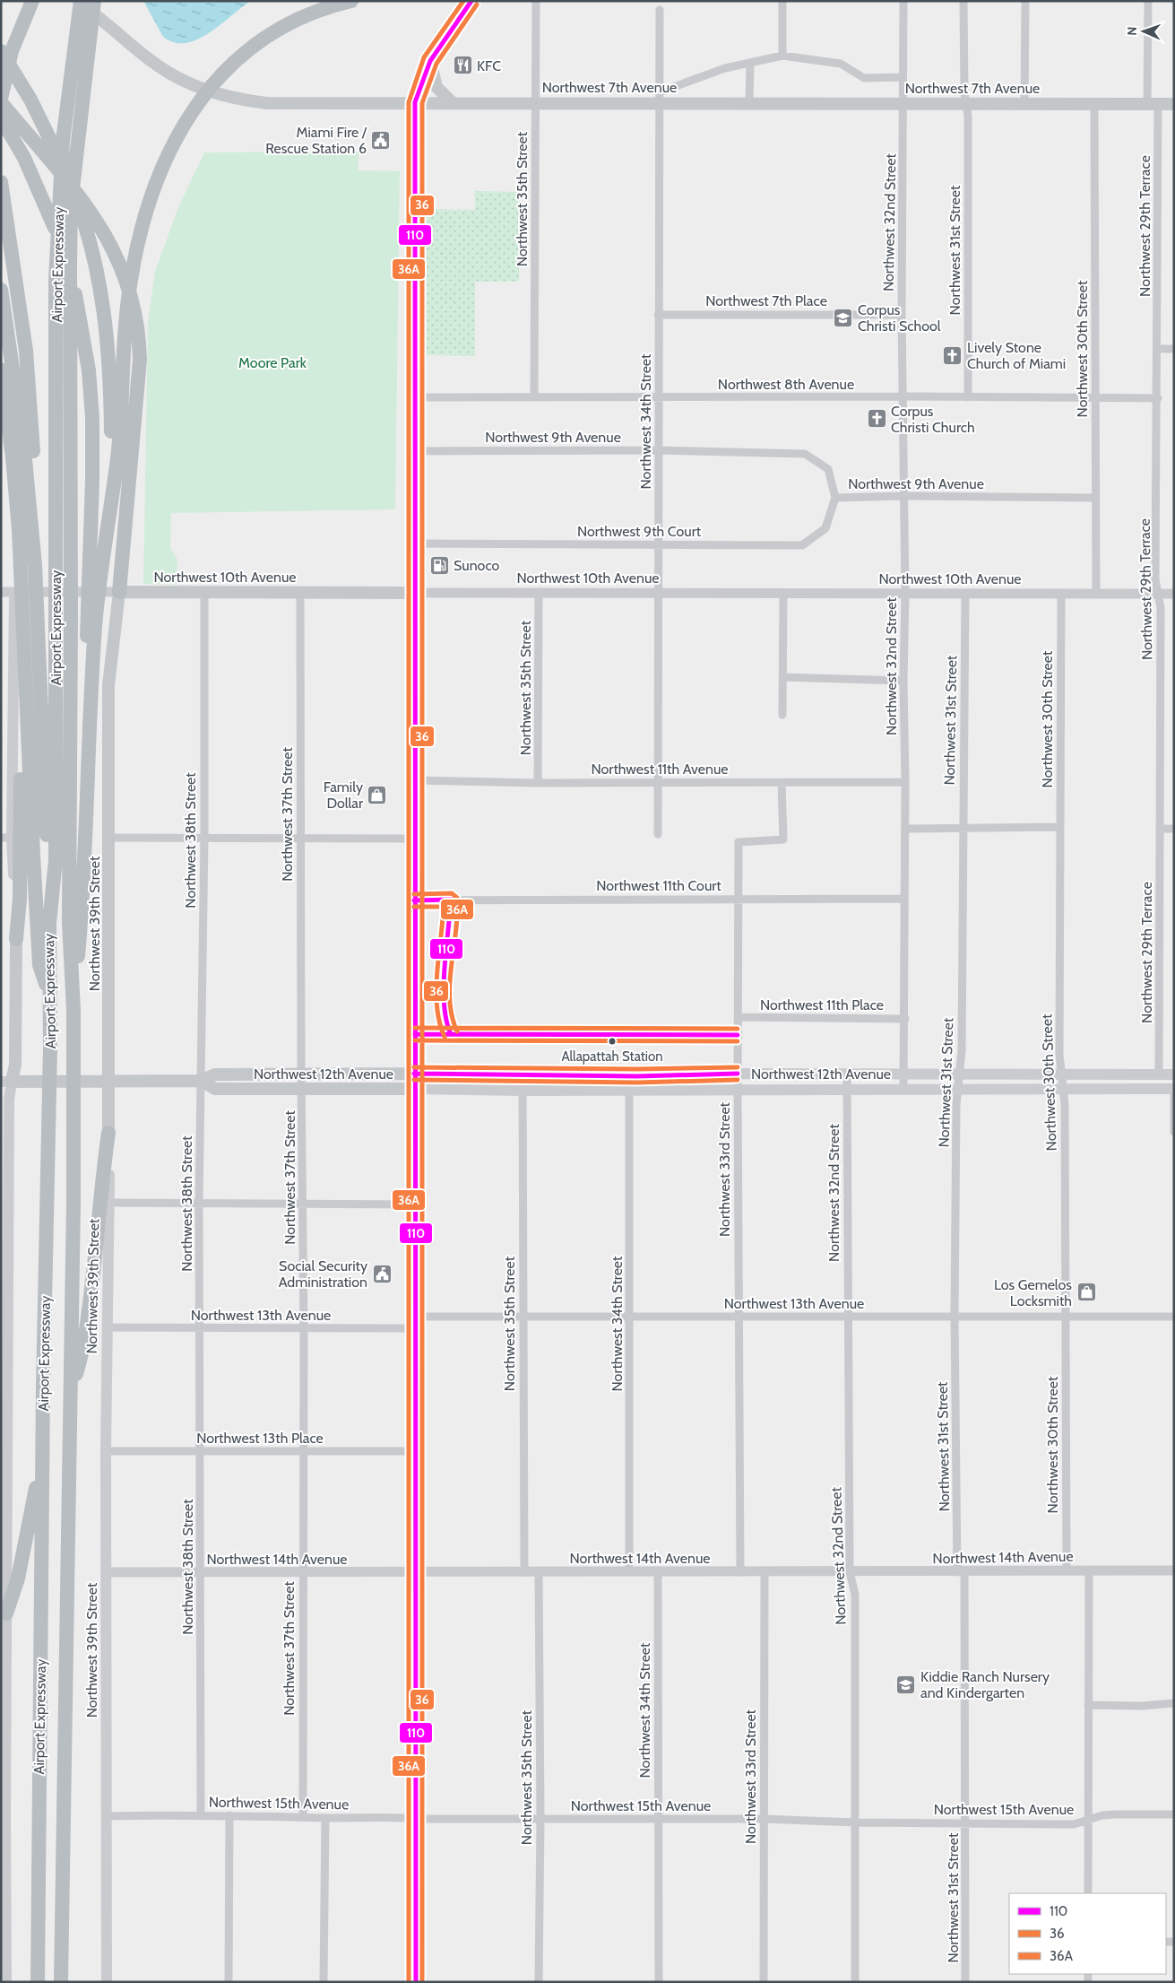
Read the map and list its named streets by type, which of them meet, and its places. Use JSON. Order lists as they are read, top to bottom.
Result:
{
  "streets": {
    "highway": ["Airport Expressway"],
    "main road": [
      "Northwest 7th Avenue",
      "Northwest 10th Avenue",
      "Northwest 39th Street",
      "Northwest 12th Avenue"
    ],
    "street": [
      "Northwest 35th Street",
      "Northwest 32nd Street",
      "Northwest 29th Terrace",
      "Northwest 31st Street",
      "Northwest 7th Place",
      "Northwest 30th Street",
      "Northwest 8th Avenue",
      "Northwest 34th Street",
      "Northwest 9th Avenue",
      "Northwest 9th Court",
      "Northwest 11th Avenue",
      "Northwest 37th Street",
      "Northwest 38th Street",
      "Northwest 11th Court",
      "Northwest 11th Place",
      "Northwest 33rd Street",
      "Northwest 13th Avenue",
      "Northwest 13th Place",
      "Northwest 14th Avenue",
      "Northwest 15th Avenue"
    ]
  },
  "crossings": [
    ["Northwest 7th Avenue", "Northwest 35th Street"],
    ["Northwest 7th Avenue", "Northwest 32nd Street"],
    ["Northwest 7th Avenue", "Northwest 29th Terrace"],
    ["Northwest 7th Avenue", "Northwest 31st Street"],
    ["Northwest 7th Avenue", "Northwest 30th Street"],
    ["Northwest 7th Avenue", "Northwest 34th Street"],
    ["Northwest 35th Street", "Northwest 8th Avenue"],
    ["Northwest 35th Street", "Northwest 10th Avenue"],
    ["Northwest 35th Street", "Northwest 11th Avenue"],
    ["Northwest 35th Street", "Northwest 12th Avenue"],
    ["Northwest 35th Street", "Northwest 13th Avenue"],
    ["Northwest 35th Street", "Northwest 14th Avenue"],
    ["Northwest 35th Street", "Northwest 15th Avenue"],
    ["Northwest 32nd Street", "Northwest 7th Place"],
    ["Northwest 32nd Street", "Northwest 8th Avenue"],
    ["Northwest 32nd Street", "Northwest 9th Avenue"],
    ["Northwest 32nd Street", "Northwest 10th Avenue"],
    ["Northwest 32nd Street", "Northwest 11th Avenue"],
    ["Northwest 32nd Street", "Northwest 11th Court"],
    ["Northwest 32nd Street", "Northwest 11th Place"],
    ["Northwest 32nd Street", "Northwest 12th Avenue"],
    ["Northwest 32nd Street", "Northwest 13th Avenue"],
    ["Northwest 32nd Street", "Northwest 14th Avenue"],
    ["Northwest 32nd Street", "Northwest 15th Avenue"],
    ["Northwest 29th Terrace", "Northwest 8th Avenue"],
    ["Northwest 29th Terrace", "Northwest 10th Avenue"],
    ["Northwest 29th Terrace", "Northwest 12th Avenue"],
    ["Northwest 31st Street", "Northwest 8th Avenue"],
    ["Northwest 31st Street", "Northwest 10th Avenue"],
    ["Northwest 31st Street", "Northwest 12th Avenue"],
    ["Northwest 31st Street", "Northwest 13th Avenue"],
    ["Northwest 31st Street", "Northwest 14th Avenue"],
    ["Northwest 31st Street", "Northwest 15th Avenue"],
    ["Northwest 7th Place", "Northwest 34th Street"],
    ["Northwest 30th Street", "Northwest 8th Avenue"],
    ["Northwest 30th Street", "Northwest 9th Avenue"],
    ["Northwest 30th Street", "Northwest 10th Avenue"],
    ["Northwest 30th Street", "Northwest 12th Avenue"],
    ["Northwest 30th Street", "Northwest 13th Avenue"],
    ["Northwest 30th Street", "Northwest 14th Avenue"],
    ["Northwest 8th Avenue", "Northwest 34th Street"],
    ["Northwest 34th Street", "Northwest 9th Avenue"],
    ["Northwest 34th Street", "Northwest 9th Court"],
    ["Northwest 34th Street", "Northwest 10th Avenue"],
    ["Northwest 34th Street", "Northwest 11th Avenue"],
    ["Northwest 34th Street", "Northwest 12th Avenue"],
    ["Northwest 34th Street", "Northwest 13th Avenue"],
    ["Northwest 34th Street", "Northwest 14th Avenue"],
    ["Northwest 34th Street", "Northwest 15th Avenue"],
    ["Northwest 9th Avenue", "Northwest 9th Court"],
    ["Northwest 10th Avenue", "Northwest 37th Street"],
    ["Northwest 10th Avenue", "Northwest 38th Street"],
    ["Northwest 10th Avenue", "Northwest 39th Street"],
    ["Northwest 11th Avenue", "Northwest 33rd Street"],
    ["Northwest 37th Street", "Northwest 12th Avenue"],
    ["Northwest 37th Street", "Northwest 13th Avenue"],
    ["Northwest 37th Street", "Northwest 13th Place"],
    ["Northwest 37th Street", "Northwest 14th Avenue"],
    ["Northwest 37th Street", "Northwest 15th Avenue"],
    ["Northwest 38th Street", "Northwest 12th Avenue"],
    ["Northwest 38th Street", "Northwest 13th Avenue"],
    ["Northwest 38th Street", "Northwest 13th Place"],
    ["Northwest 38th Street", "Northwest 14th Avenue"],
    ["Northwest 38th Street", "Northwest 15th Avenue"],
    ["Northwest 11th Court", "Northwest 33rd Street"],
    ["Northwest 39th Street", "Northwest 12th Avenue"],
    ["Northwest 39th Street", "Northwest 13th Avenue"],
    ["Northwest 39th Street", "Northwest 13th Place"],
    ["Northwest 39th Street", "Northwest 14th Avenue"],
    ["Northwest 39th Street", "Northwest 15th Avenue"],
    ["Northwest 11th Place", "Northwest 33rd Street"],
    ["Northwest 12th Avenue", "Northwest 33rd Street"],
    ["Northwest 33rd Street", "Northwest 13th Avenue"],
    ["Northwest 33rd Street", "Northwest 14th Avenue"],
    ["Northwest 33rd Street", "Northwest 15th Avenue"]
  ],
  "parks": ["Moore Park"],
  "places": {
    "restaurant": ["KFC"],
    "public building": ["Miami Fire / Rescue Station 6", "Social Security Administration"],
    "school or university": ["Corpus Christi School", "Kiddie Ranch Nursery and Kindergarten"],
    "church": ["Lively Stone Church of Miami", "Corpus Christi Church"],
    "fuel station": ["Sunoco"],
    "shop": ["Family Dollar", "Los Gemelos Locksmith"],
    "other": ["Allapattah Station"]
  },
  "lines": ["transit line 110", "transit line 36A", "transit line 36"],
  "legend": ["110", "36", "36A"],
  "north": "left"
}
